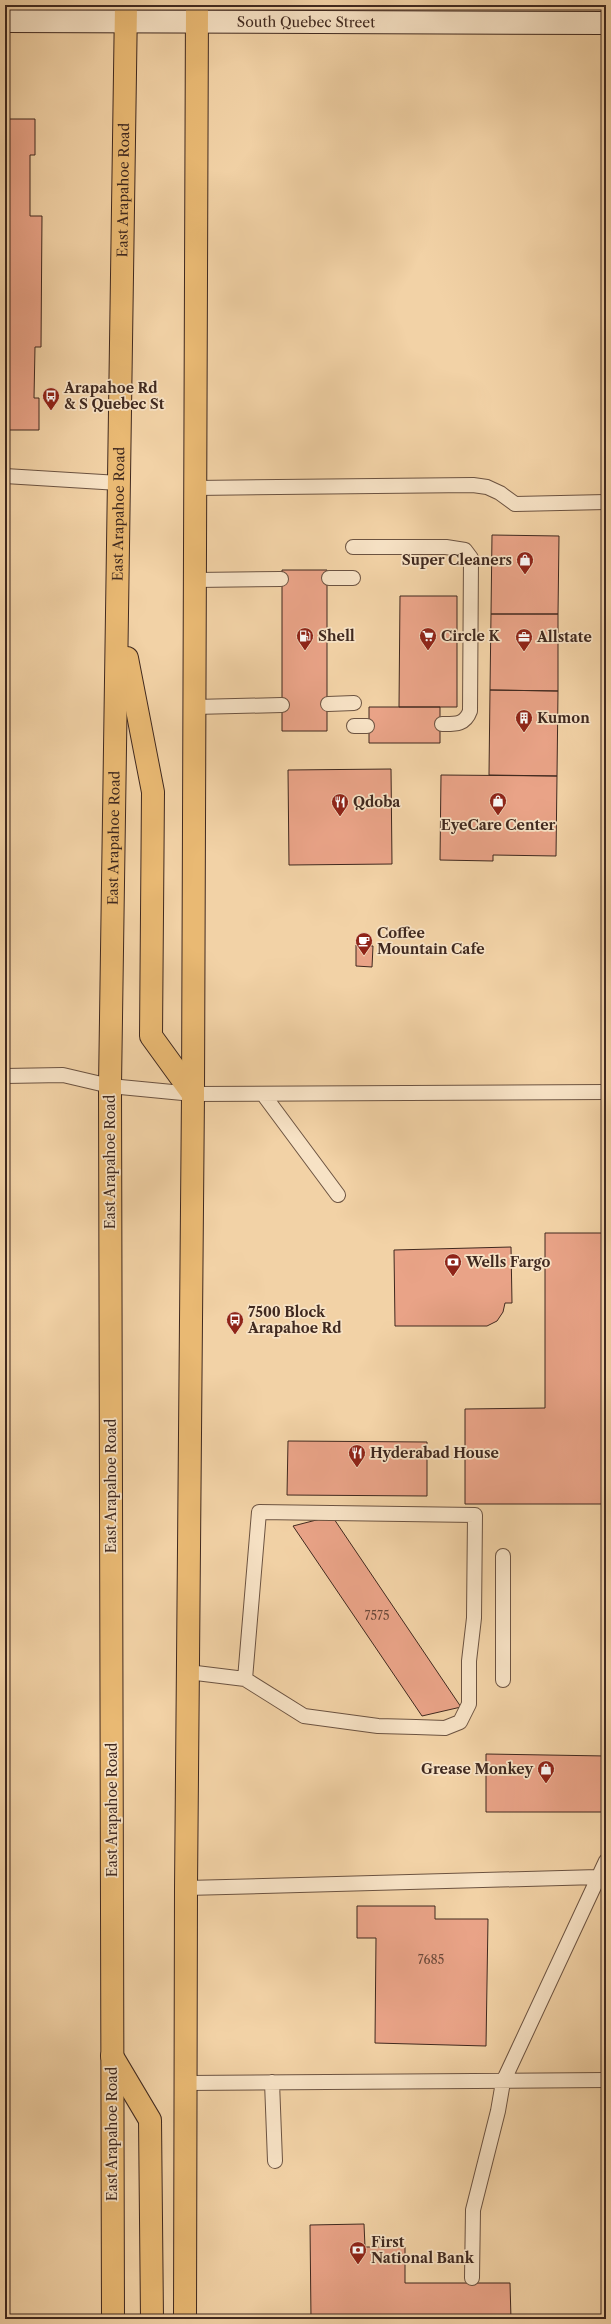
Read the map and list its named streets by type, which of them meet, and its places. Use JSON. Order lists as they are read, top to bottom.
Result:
{
  "streets": {
    "main road": ["South Quebec Street", "East Arapahoe Road"]
  },
  "crossings": [
    ["South Quebec Street", "East Arapahoe Road"]
  ],
  "places": {
    "bus stop": ["Arapahoe Rd & S Quebec St", "7500 Block Arapahoe Rd"],
    "shop": ["Super Cleaners", "EyeCare Center", "Grease Monkey"],
    "fuel station": ["Shell"],
    "supermarket": ["Circle K"],
    "office": ["Allstate"],
    "building": ["Kumon"],
    "restaurant": ["Qdoba", "Hyderabad House"],
    "cafe": ["Coffee Mountain Cafe"],
    "bank": ["Wells Fargo", "First National Bank"]
  },
  "house_numbers": ["7575", "7685"]
}
